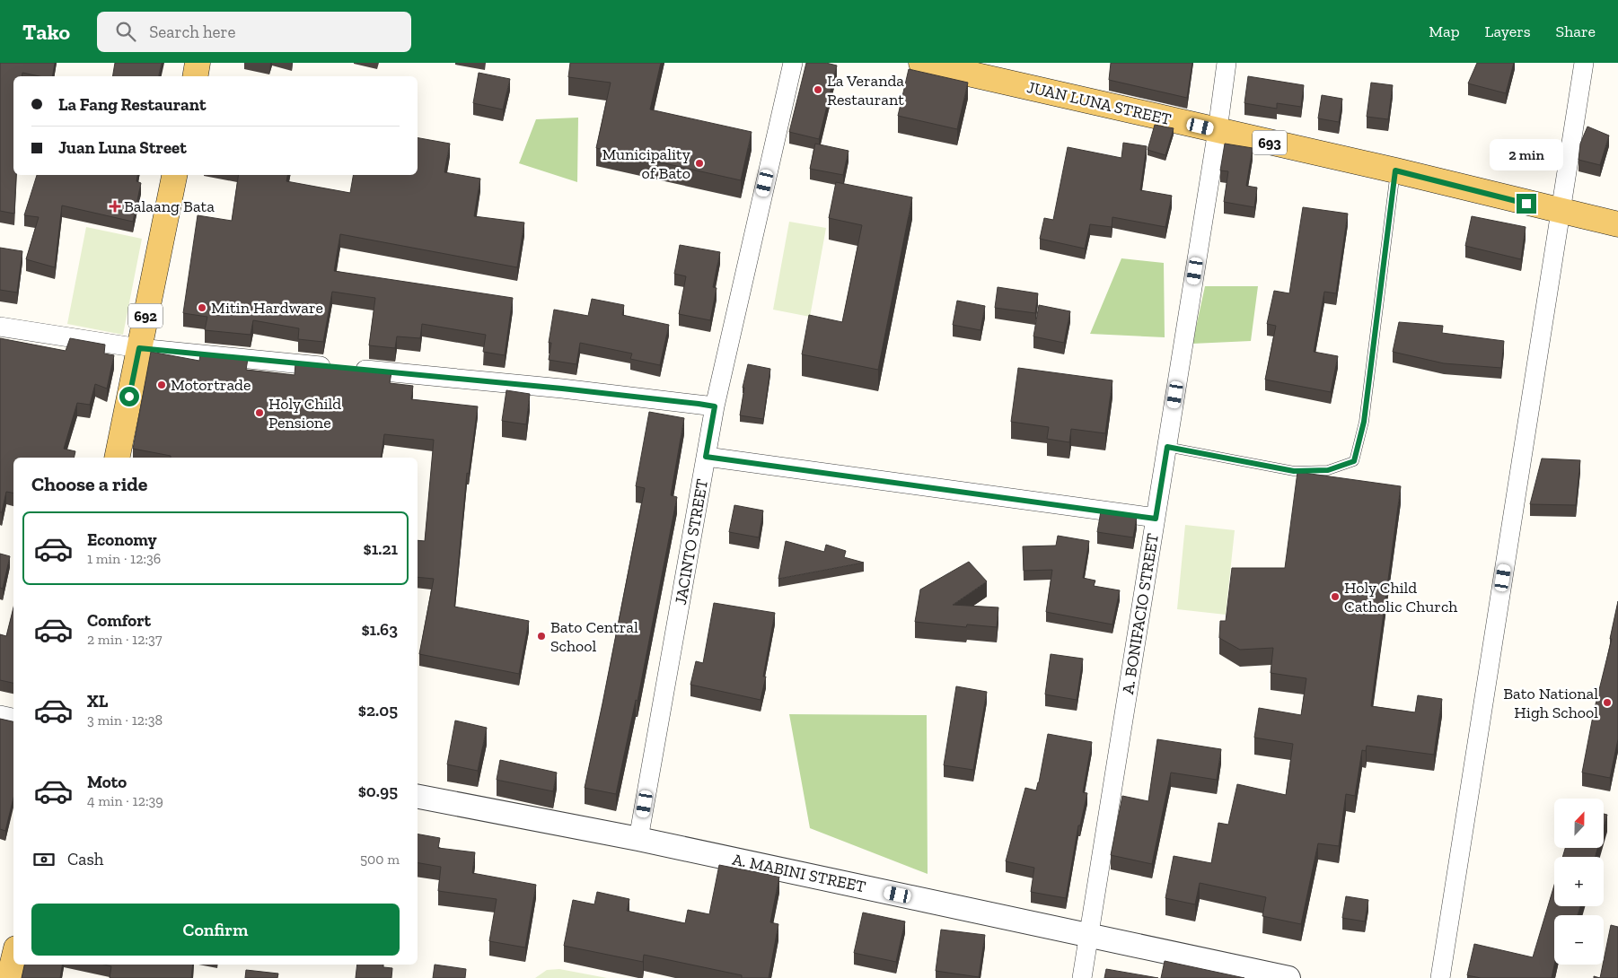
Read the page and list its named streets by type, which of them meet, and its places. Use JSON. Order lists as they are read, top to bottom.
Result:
{
  "streets": {
    "main road": ["JUAN LUNA STREET", "693", "692"],
    "street": ["JACINTO STREET", "A. BONIFACIO STREET", "A. MABINI STREET"]
  },
  "crossings": [
    ["JUAN LUNA STREET", "A. BONIFACIO STREET"],
    ["JACINTO STREET", "A. MABINI STREET"],
    ["A. BONIFACIO STREET", "A. MABINI STREET"]
  ],
  "places": {
    "other": [
      "La Veranda Restaurant",
      "Municipality of Bato",
      "Mitin Hardware",
      "Motortrade",
      "Holy Child Pensione",
      "Holy Child Catholic Church",
      "Bato Central School",
      "Bato National High School"
    ],
    "health": ["Balaang Bata"]
  },
  "north": "top",
  "page": {
    "header": "Tako",
    "search": "Search here",
    "nav": ["Map", "Layers", "Share"],
    "banner": ["La Fang Restaurant", "Juan Luna Street"],
    "bubble": "2 min",
    "heading": "Choose a ride",
    "list": [
      {
        "name": "Economy",
        "note": "1 min · 12:36",
        "value": "$1.21"
      },
      {
        "name": "Comfort",
        "note": "2 min · 12:37",
        "value": "$1.63"
      },
      {
        "name": "XL",
        "note": "3 min · 12:38",
        "value": "$2.05"
      },
      {
        "name": "Moto",
        "note": "4 min · 12:39",
        "value": "$0.95"
      }
    ],
    "map_buttons": ["+", "−"],
    "pay": ["Cash", "500 m"],
    "buttons": "Confirm"
  }
}
